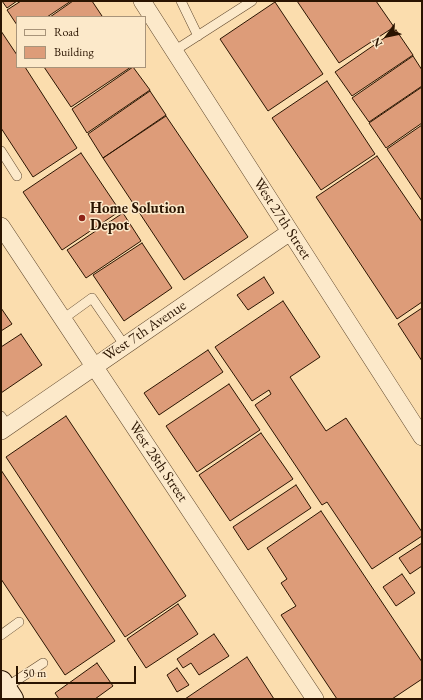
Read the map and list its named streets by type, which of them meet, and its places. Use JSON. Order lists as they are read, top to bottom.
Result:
{
  "streets": {
    "street": ["West 27th Street", "West 7th Avenue", "West 28th Street"]
  },
  "crossings": [
    ["West 27th Street", "West 7th Avenue"],
    ["West 7th Avenue", "West 28th Street"]
  ],
  "places": ["Home Solution Depot"],
  "legend": ["Road", "Building"],
  "scale_bar": "50 m",
  "north": "bottom left"
}
